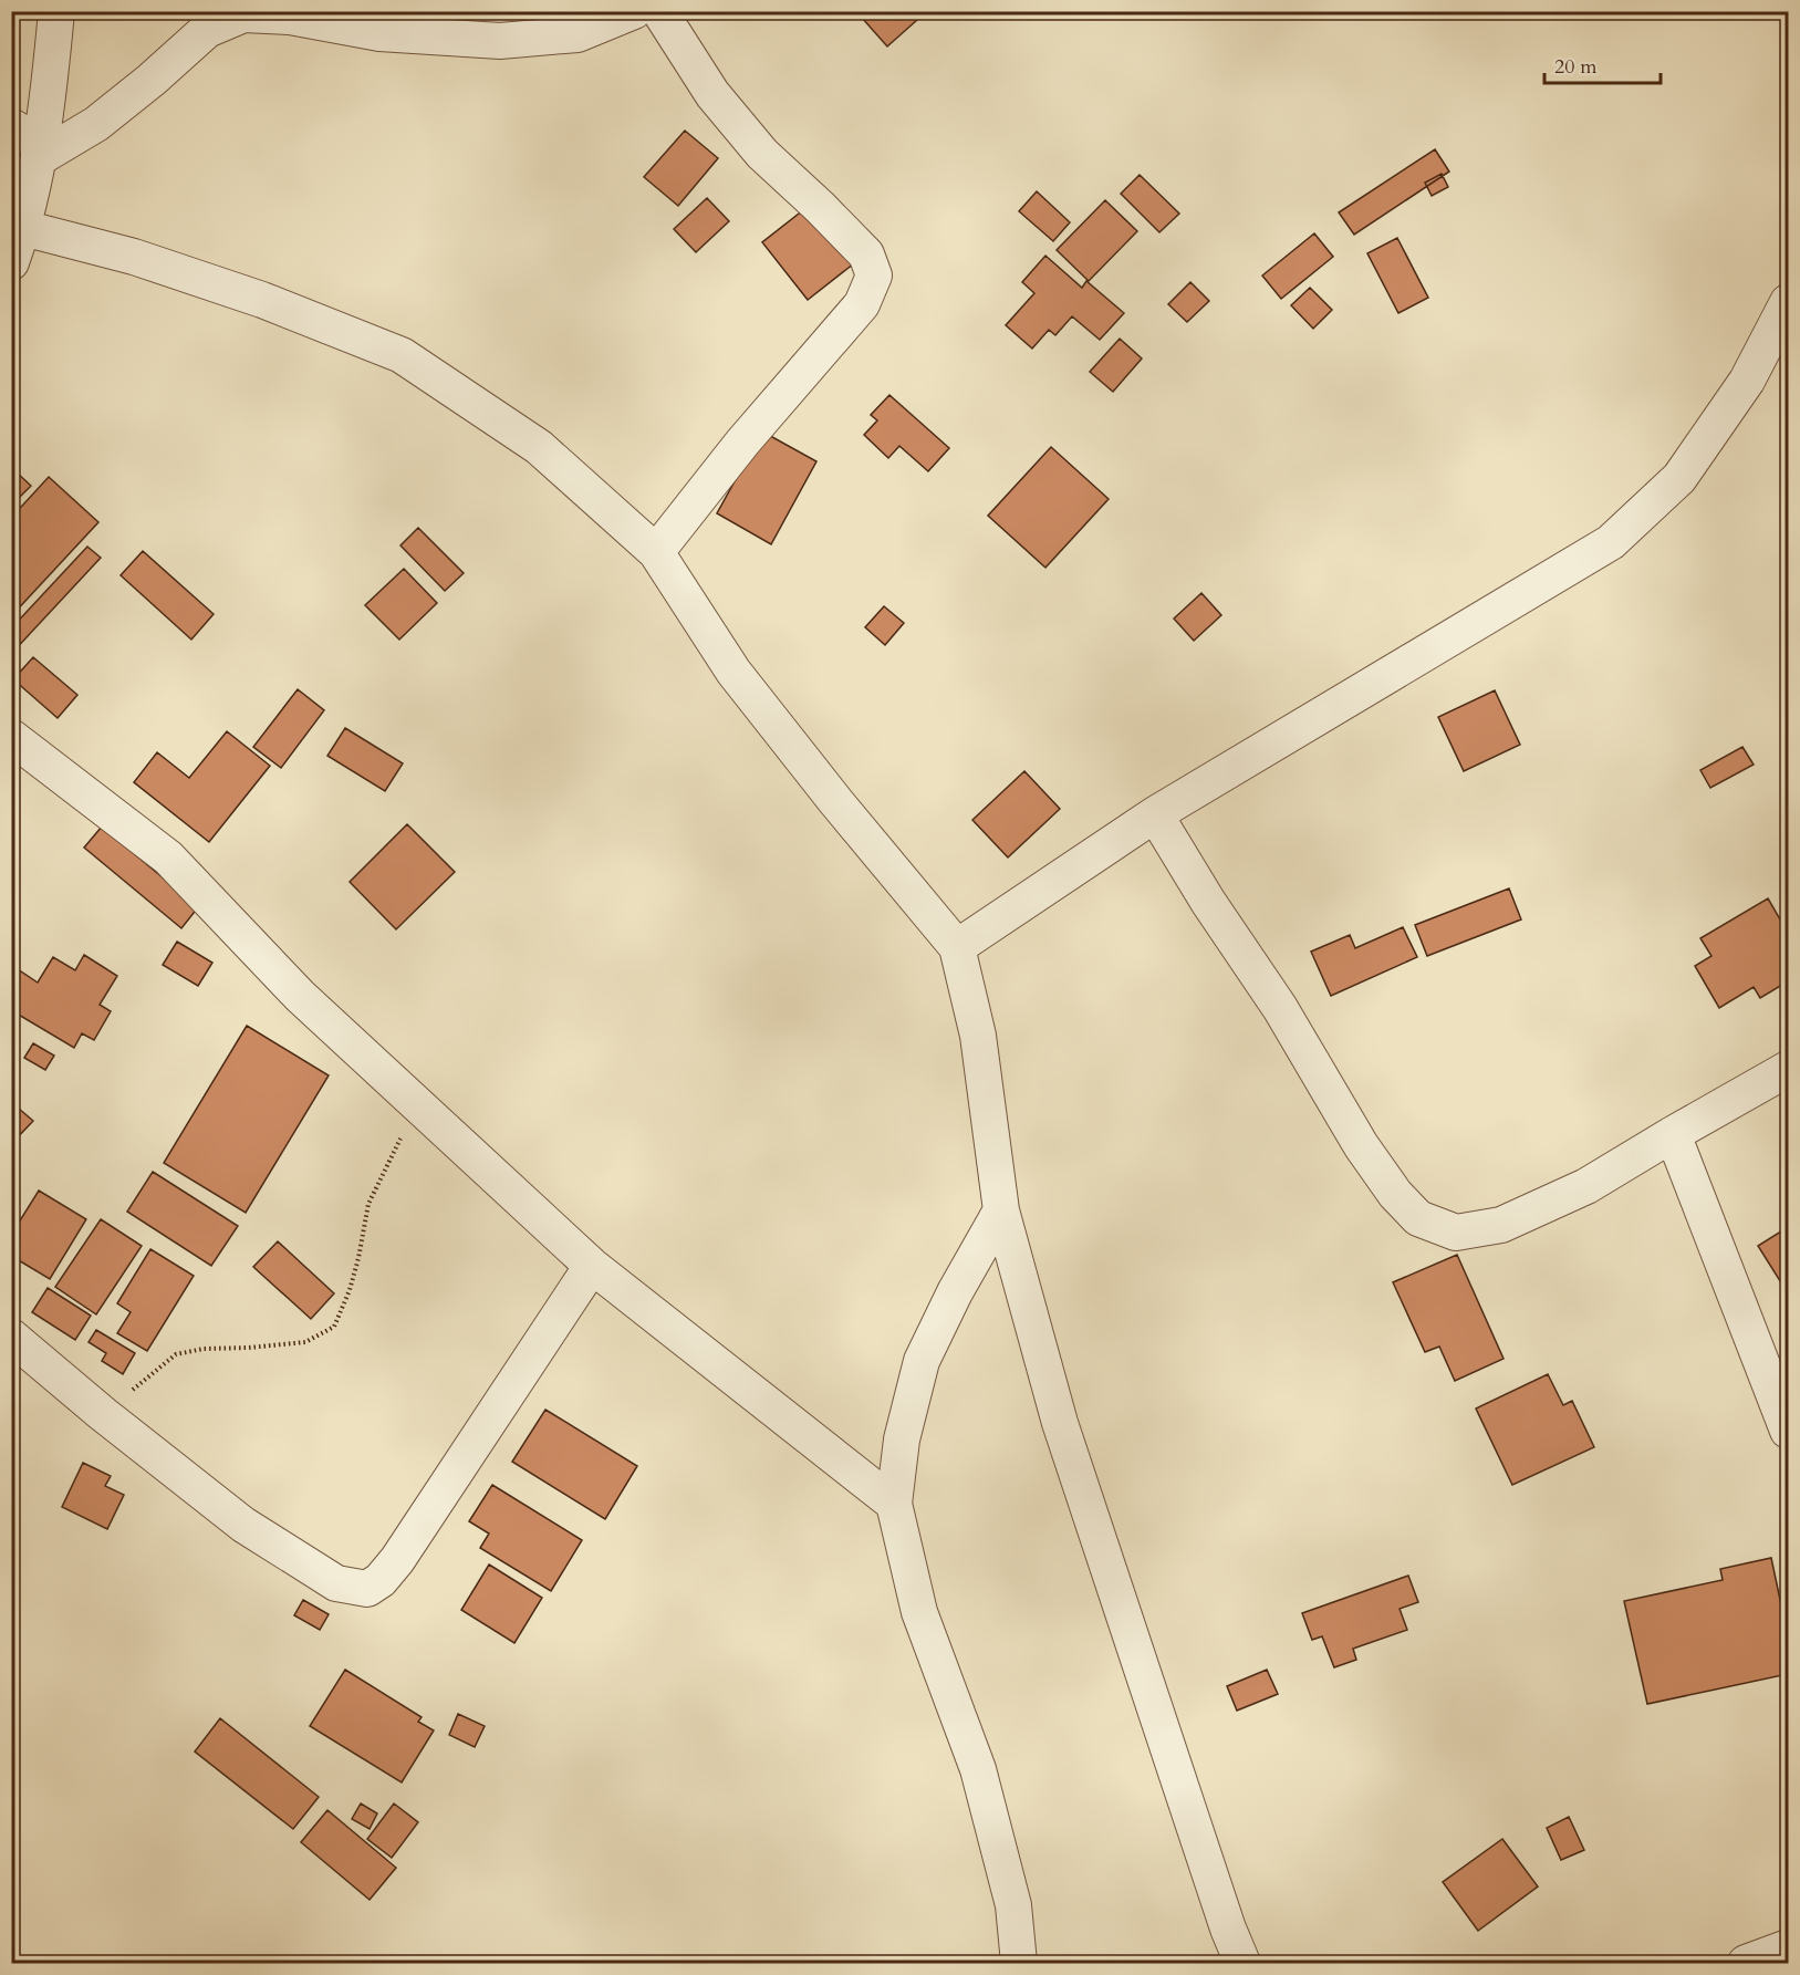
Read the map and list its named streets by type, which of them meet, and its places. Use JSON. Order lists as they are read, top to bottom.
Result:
{
  "scale_bar": "20 m"
}
